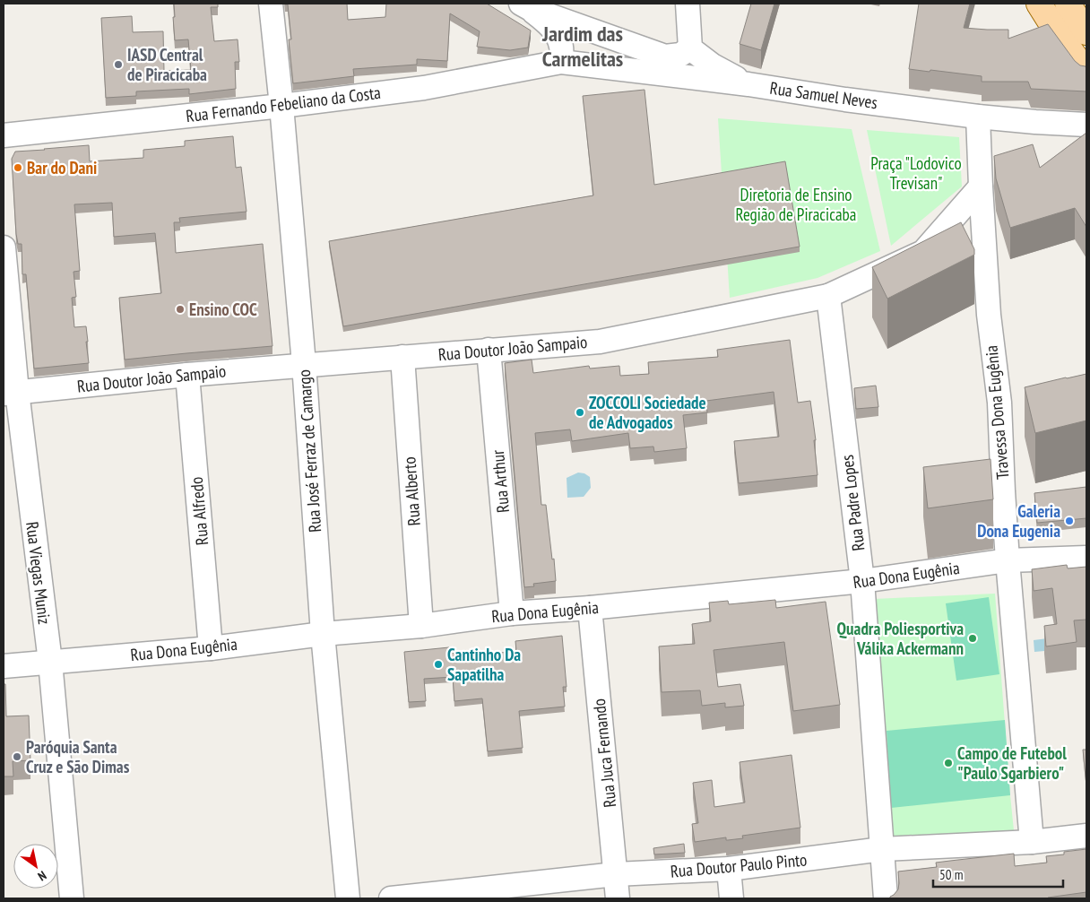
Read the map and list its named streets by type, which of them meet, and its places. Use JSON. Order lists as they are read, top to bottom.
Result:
{
  "streets": {
    "street": [
      "Rua Samuel Neves",
      "Rua Fernando Febeliano da Costa",
      "Rua Doutor João Sampaio",
      "Travessa Dona Eugênia",
      "Rua José Ferraz de Camargo",
      "Rua Arthur",
      "Rua Alberto",
      "Rua Padre Lopes",
      "Rua Alfredo",
      "Rua Viegas Muniz",
      "Rua Dona Eugênia",
      "Rua Juca Fernando",
      "Rua Doutor Paulo Pinto"
    ]
  },
  "crossings": [
    ["Rua Samuel Neves", "Rua Fernando Febeliano da Costa"],
    ["Rua Samuel Neves", "Travessa Dona Eugênia"],
    ["Rua Fernando Febeliano da Costa", "Rua José Ferraz de Camargo"],
    ["Rua Doutor João Sampaio", "Travessa Dona Eugênia"],
    ["Rua Doutor João Sampaio", "Rua José Ferraz de Camargo"],
    ["Rua Doutor João Sampaio", "Rua Arthur"],
    ["Rua Doutor João Sampaio", "Rua Alberto"],
    ["Rua Doutor João Sampaio", "Rua Padre Lopes"],
    ["Rua Doutor João Sampaio", "Rua Alfredo"],
    ["Rua Doutor João Sampaio", "Rua Viegas Muniz"],
    ["Travessa Dona Eugênia", "Rua Dona Eugênia"],
    ["Travessa Dona Eugênia", "Rua Doutor Paulo Pinto"],
    ["Rua José Ferraz de Camargo", "Rua Dona Eugênia"],
    ["Rua Arthur", "Rua Dona Eugênia"],
    ["Rua Alberto", "Rua Dona Eugênia"],
    ["Rua Padre Lopes", "Rua Dona Eugênia"],
    ["Rua Padre Lopes", "Rua Doutor Paulo Pinto"],
    ["Rua Alfredo", "Rua Dona Eugênia"],
    ["Rua Viegas Muniz", "Rua Dona Eugênia"],
    ["Rua Dona Eugênia", "Rua Juca Fernando"],
    ["Rua Juca Fernando", "Rua Doutor Paulo Pinto"]
  ],
  "districts": ["Jardim das Carmelitas"],
  "parks": ["Praça \"Lodovico Trevisan\"", "Diretoria de Ensino Região de Piracicaba"],
  "places": [
    "IASD Central de Piracicaba",
    "Bar do Dani",
    "Ensino COC",
    "ZOCCOLI Sociedade de Advogados",
    "Galeria Dona Eugenia",
    "Quadra Poliesportiva Válika Ackermann",
    "Cantinho Da Sapatilha",
    "Paróquia Santa Cruz e São Dimas",
    "Campo de Futebol \"Paulo Sgarbiero\""
  ],
  "scale_bar": "50 m",
  "north": "bottom right"
}
